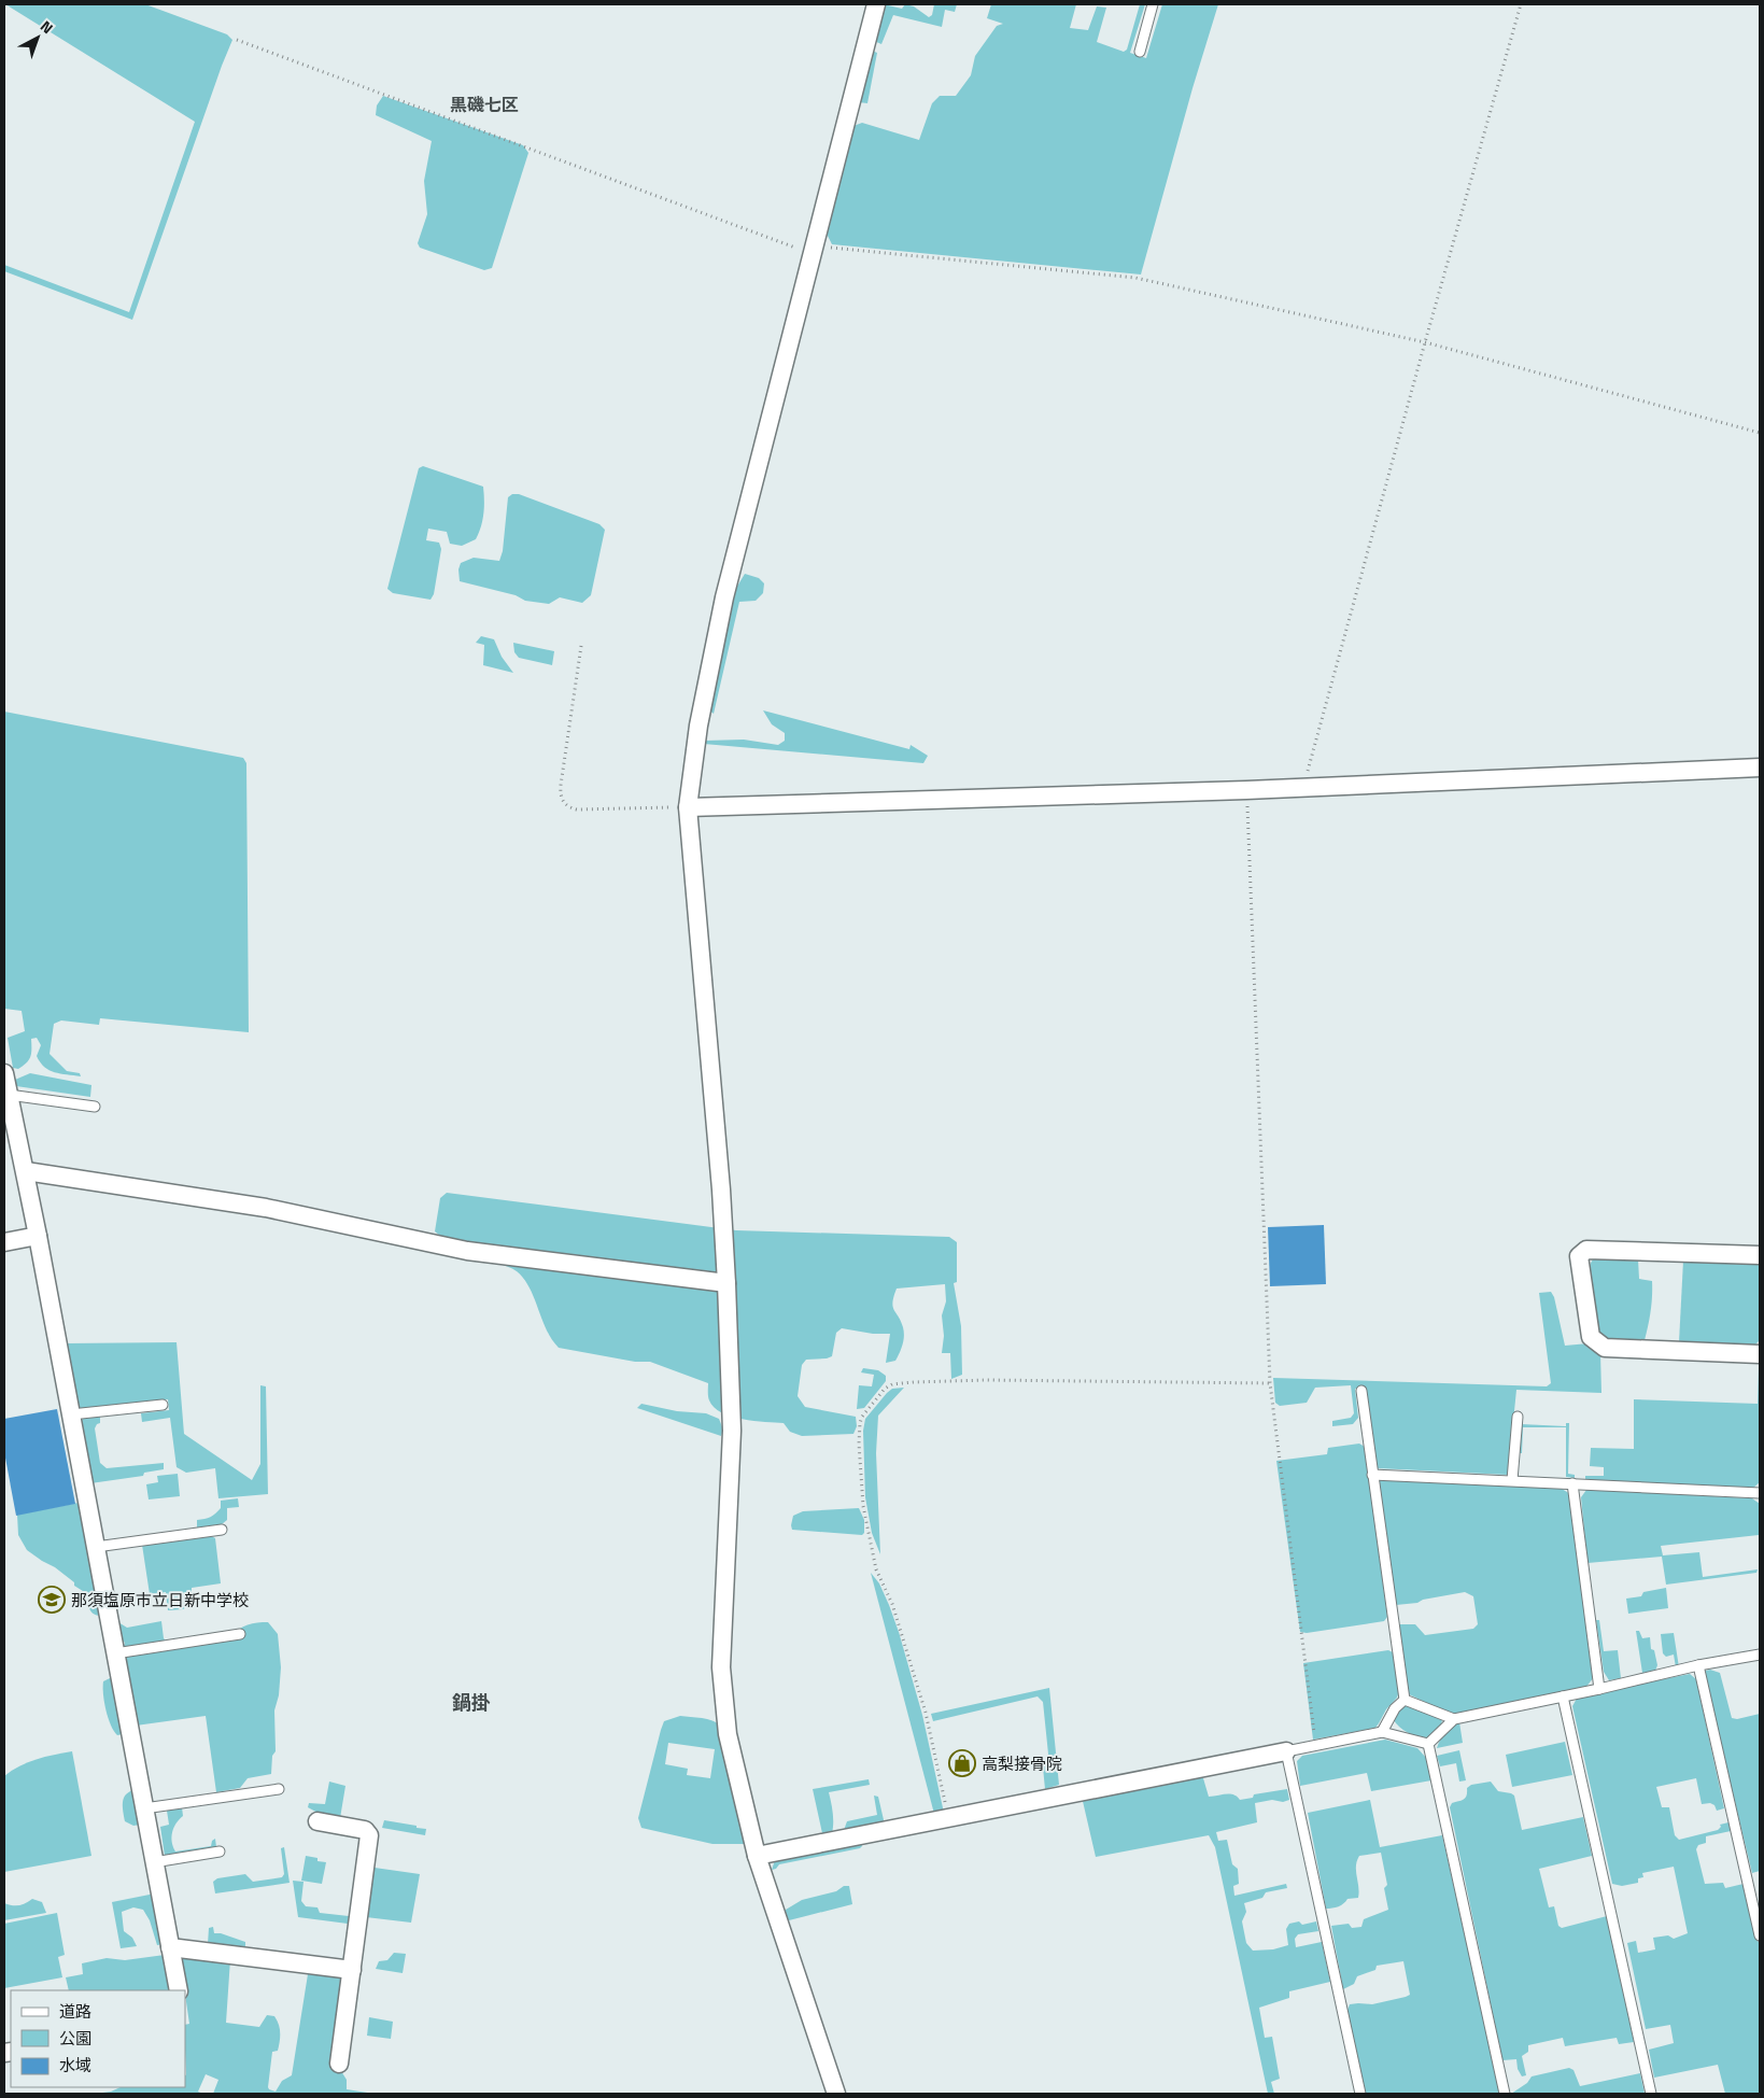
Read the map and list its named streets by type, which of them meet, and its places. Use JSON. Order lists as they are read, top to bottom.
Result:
{
  "districts": ["黒磯七区", "鍋掛"],
  "places": {
    "school or university": ["那須塩原市立日新中学校"],
    "shop": ["高梨接骨院"]
  },
  "legend": ["道路", "公園", "水域"],
  "north": "top right"
}
